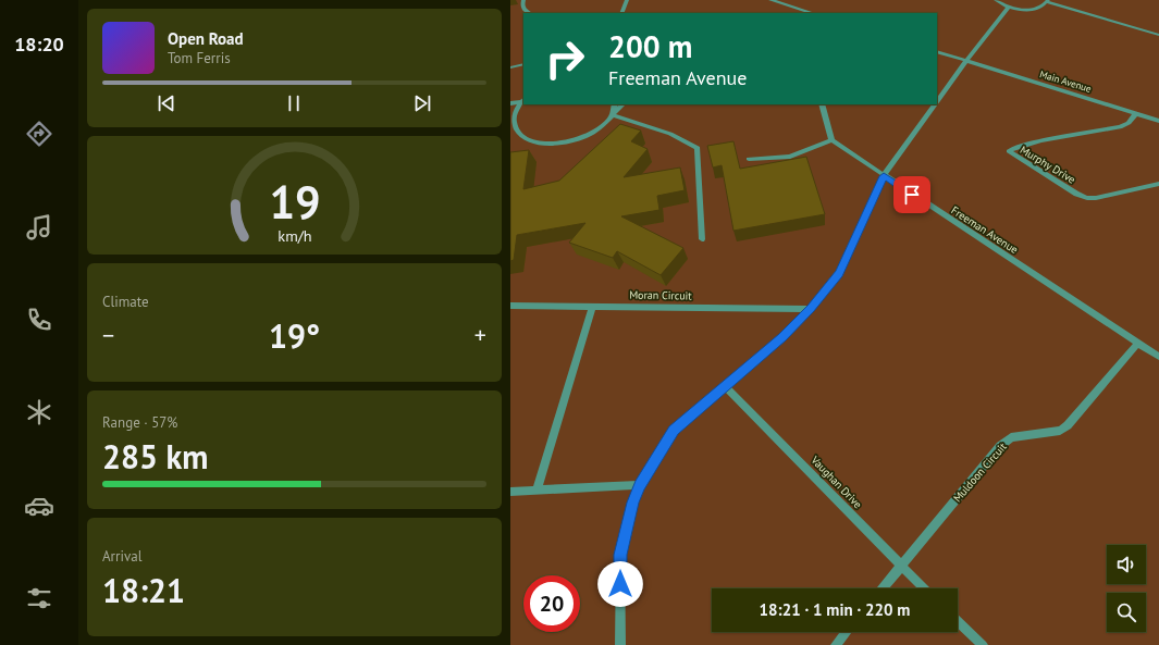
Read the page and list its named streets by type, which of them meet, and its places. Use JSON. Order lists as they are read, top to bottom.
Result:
{
  "streets": {
    "lane": [
      "Main Avenue",
      "Murphy Drive",
      "Freeman Avenue",
      "Moran Circuit",
      "Muldoon Circuit",
      "Vaughan Drive"
    ]
  },
  "crossings": [
    ["Main Avenue", "Murphy Drive"],
    ["Freeman Avenue", "Muldoon Circuit"],
    ["Muldoon Circuit", "Vaughan Drive"]
  ],
  "page": {
    "tabs": "18:20",
    "turn": ["200 m", "Freeman Avenue"],
    "song": ["Open Road", "Tom Ferris"],
    "tile": [
      "Climate",
      ["Range · 57%", "285 km"],
      ["Arrival", "18:21"]
    ],
    "heat": ["−", "19°", "+"],
    "limit": "20",
    "trip": "18:21 · 1 min · 220 m",
    "gauge": ["19", "km/h"]
  }
}
